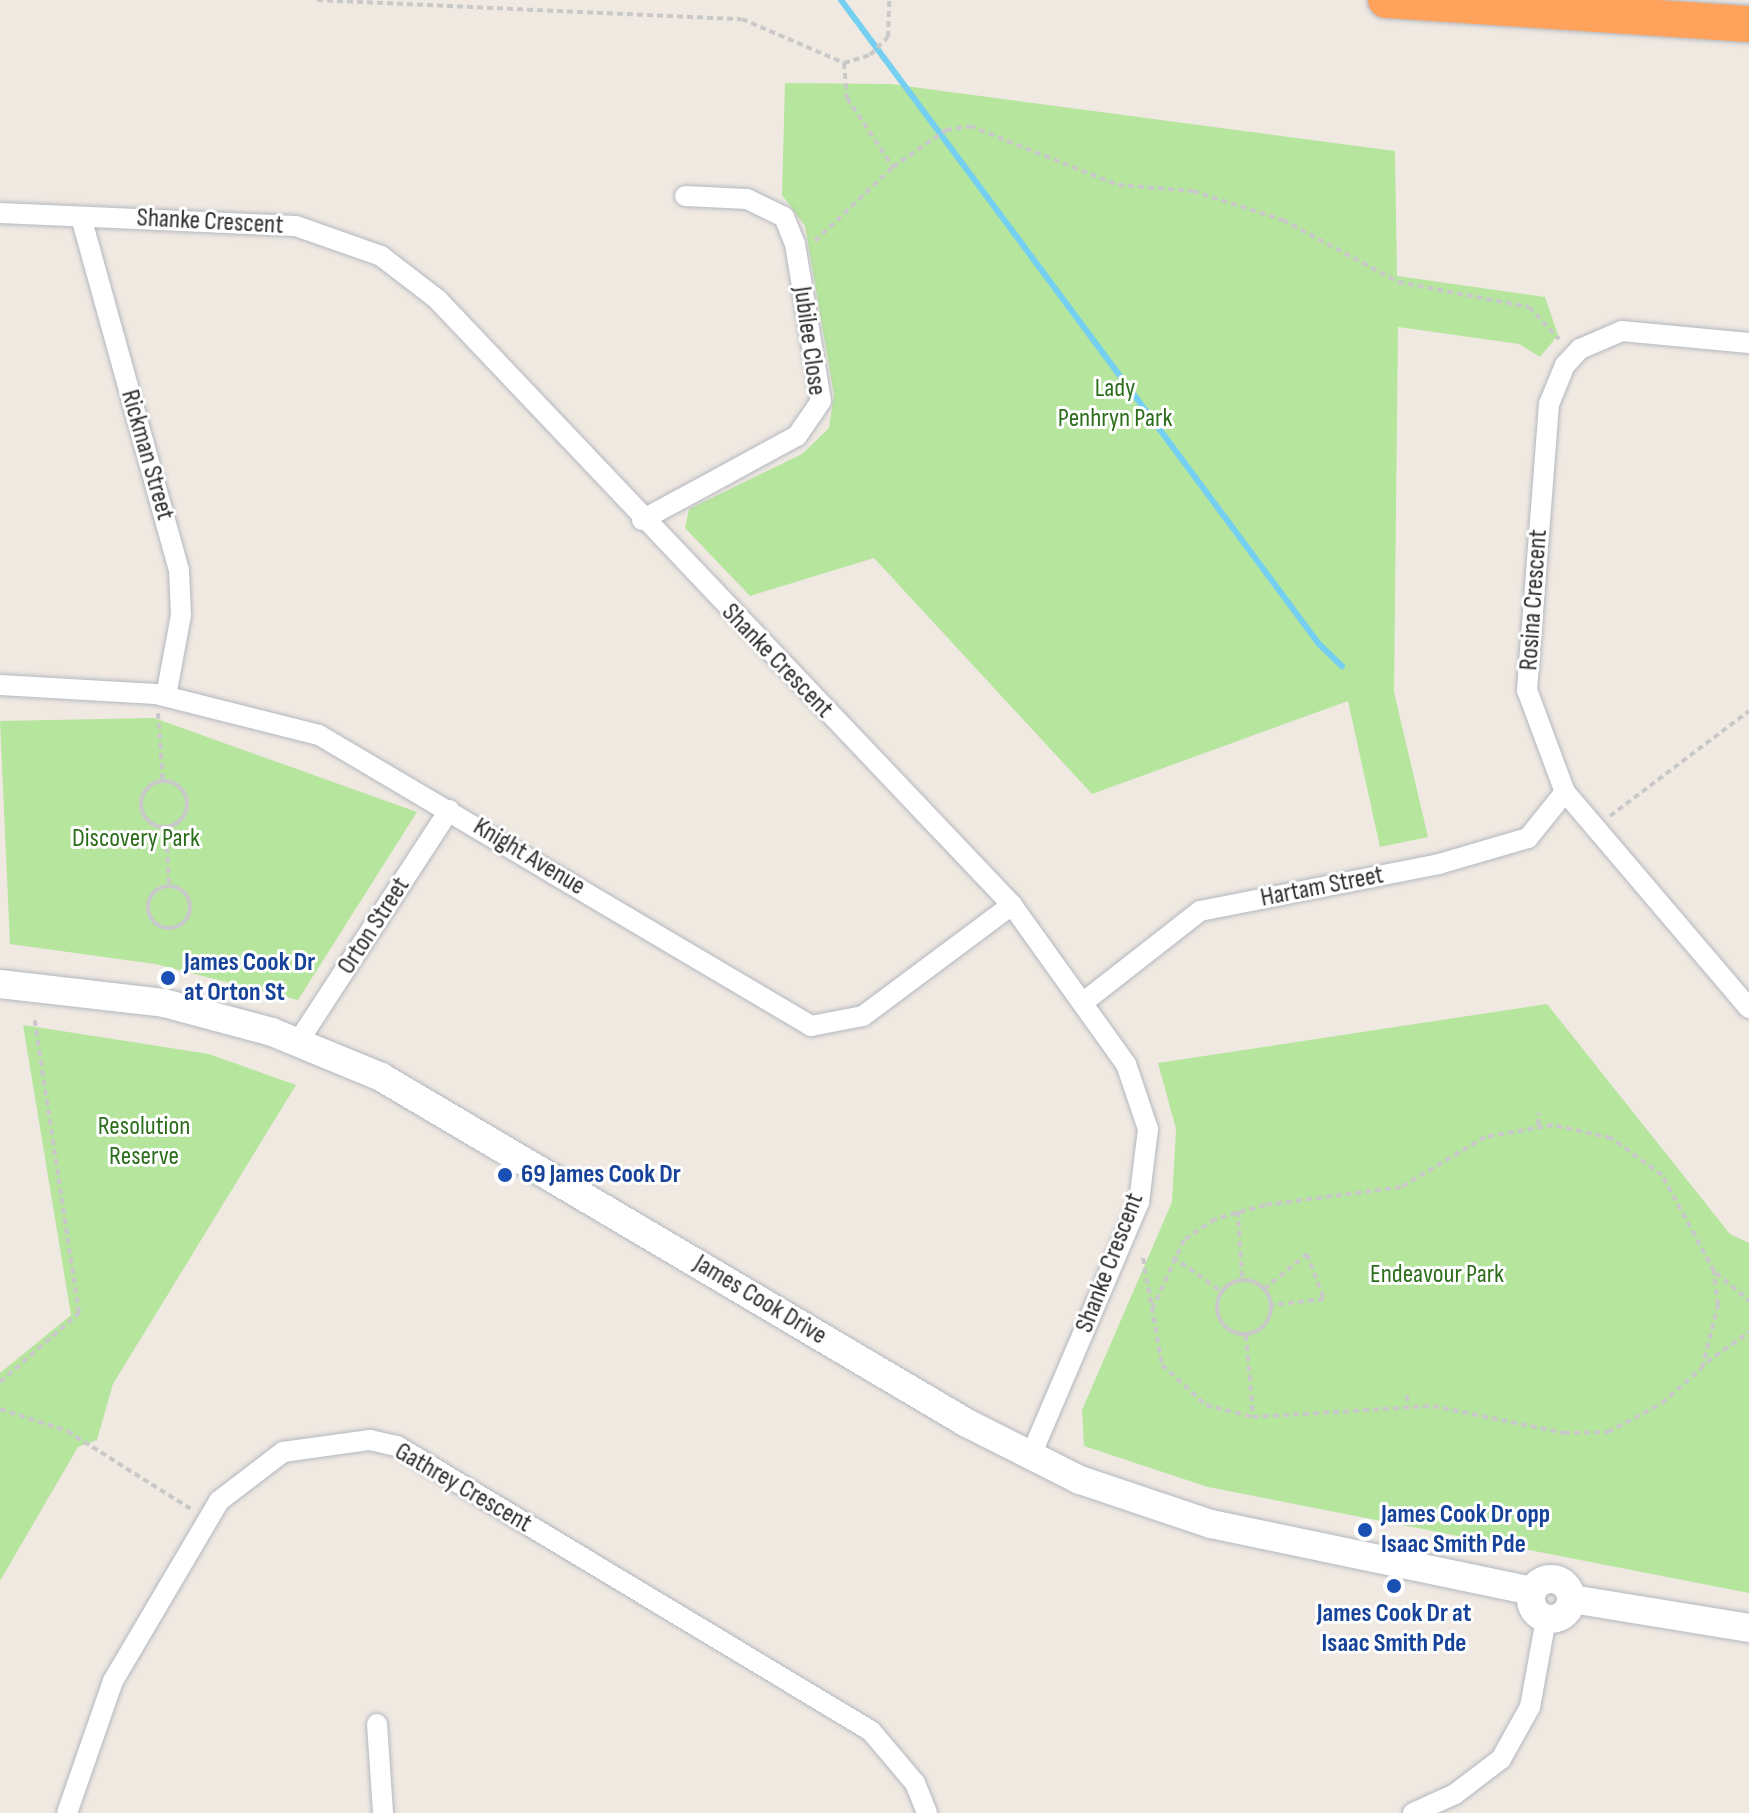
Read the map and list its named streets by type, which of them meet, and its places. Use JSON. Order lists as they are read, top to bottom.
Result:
{
  "streets": {
    "street": [
      "Shanke Crescent",
      "Jubilee Close",
      "Rickman Street",
      "Rosina Crescent",
      "Knight Avenue",
      "Hartam Street",
      "Orton Street",
      "James Cook Drive",
      "Gathrey Crescent"
    ]
  },
  "crossings": [
    ["Shanke Crescent", "Jubilee Close"],
    ["Shanke Crescent", "Rickman Street"],
    ["Shanke Crescent", "Knight Avenue"],
    ["Shanke Crescent", "Hartam Street"],
    ["Shanke Crescent", "James Cook Drive"],
    ["Rickman Street", "Knight Avenue"],
    ["Rosina Crescent", "Hartam Street"],
    ["Knight Avenue", "Orton Street"],
    ["Orton Street", "James Cook Drive"]
  ],
  "parks": [
    "Lady Penhryn Park",
    "Discovery Park",
    "Resolution Reserve",
    "Endeavour Park"
  ],
  "places": [
    "James Cook Dr at Orton St",
    "69 James Cook Dr",
    "James Cook Dr opp Isaac Smith Pde",
    "James Cook Dr at Isaac Smith Pde"
  ]
}
